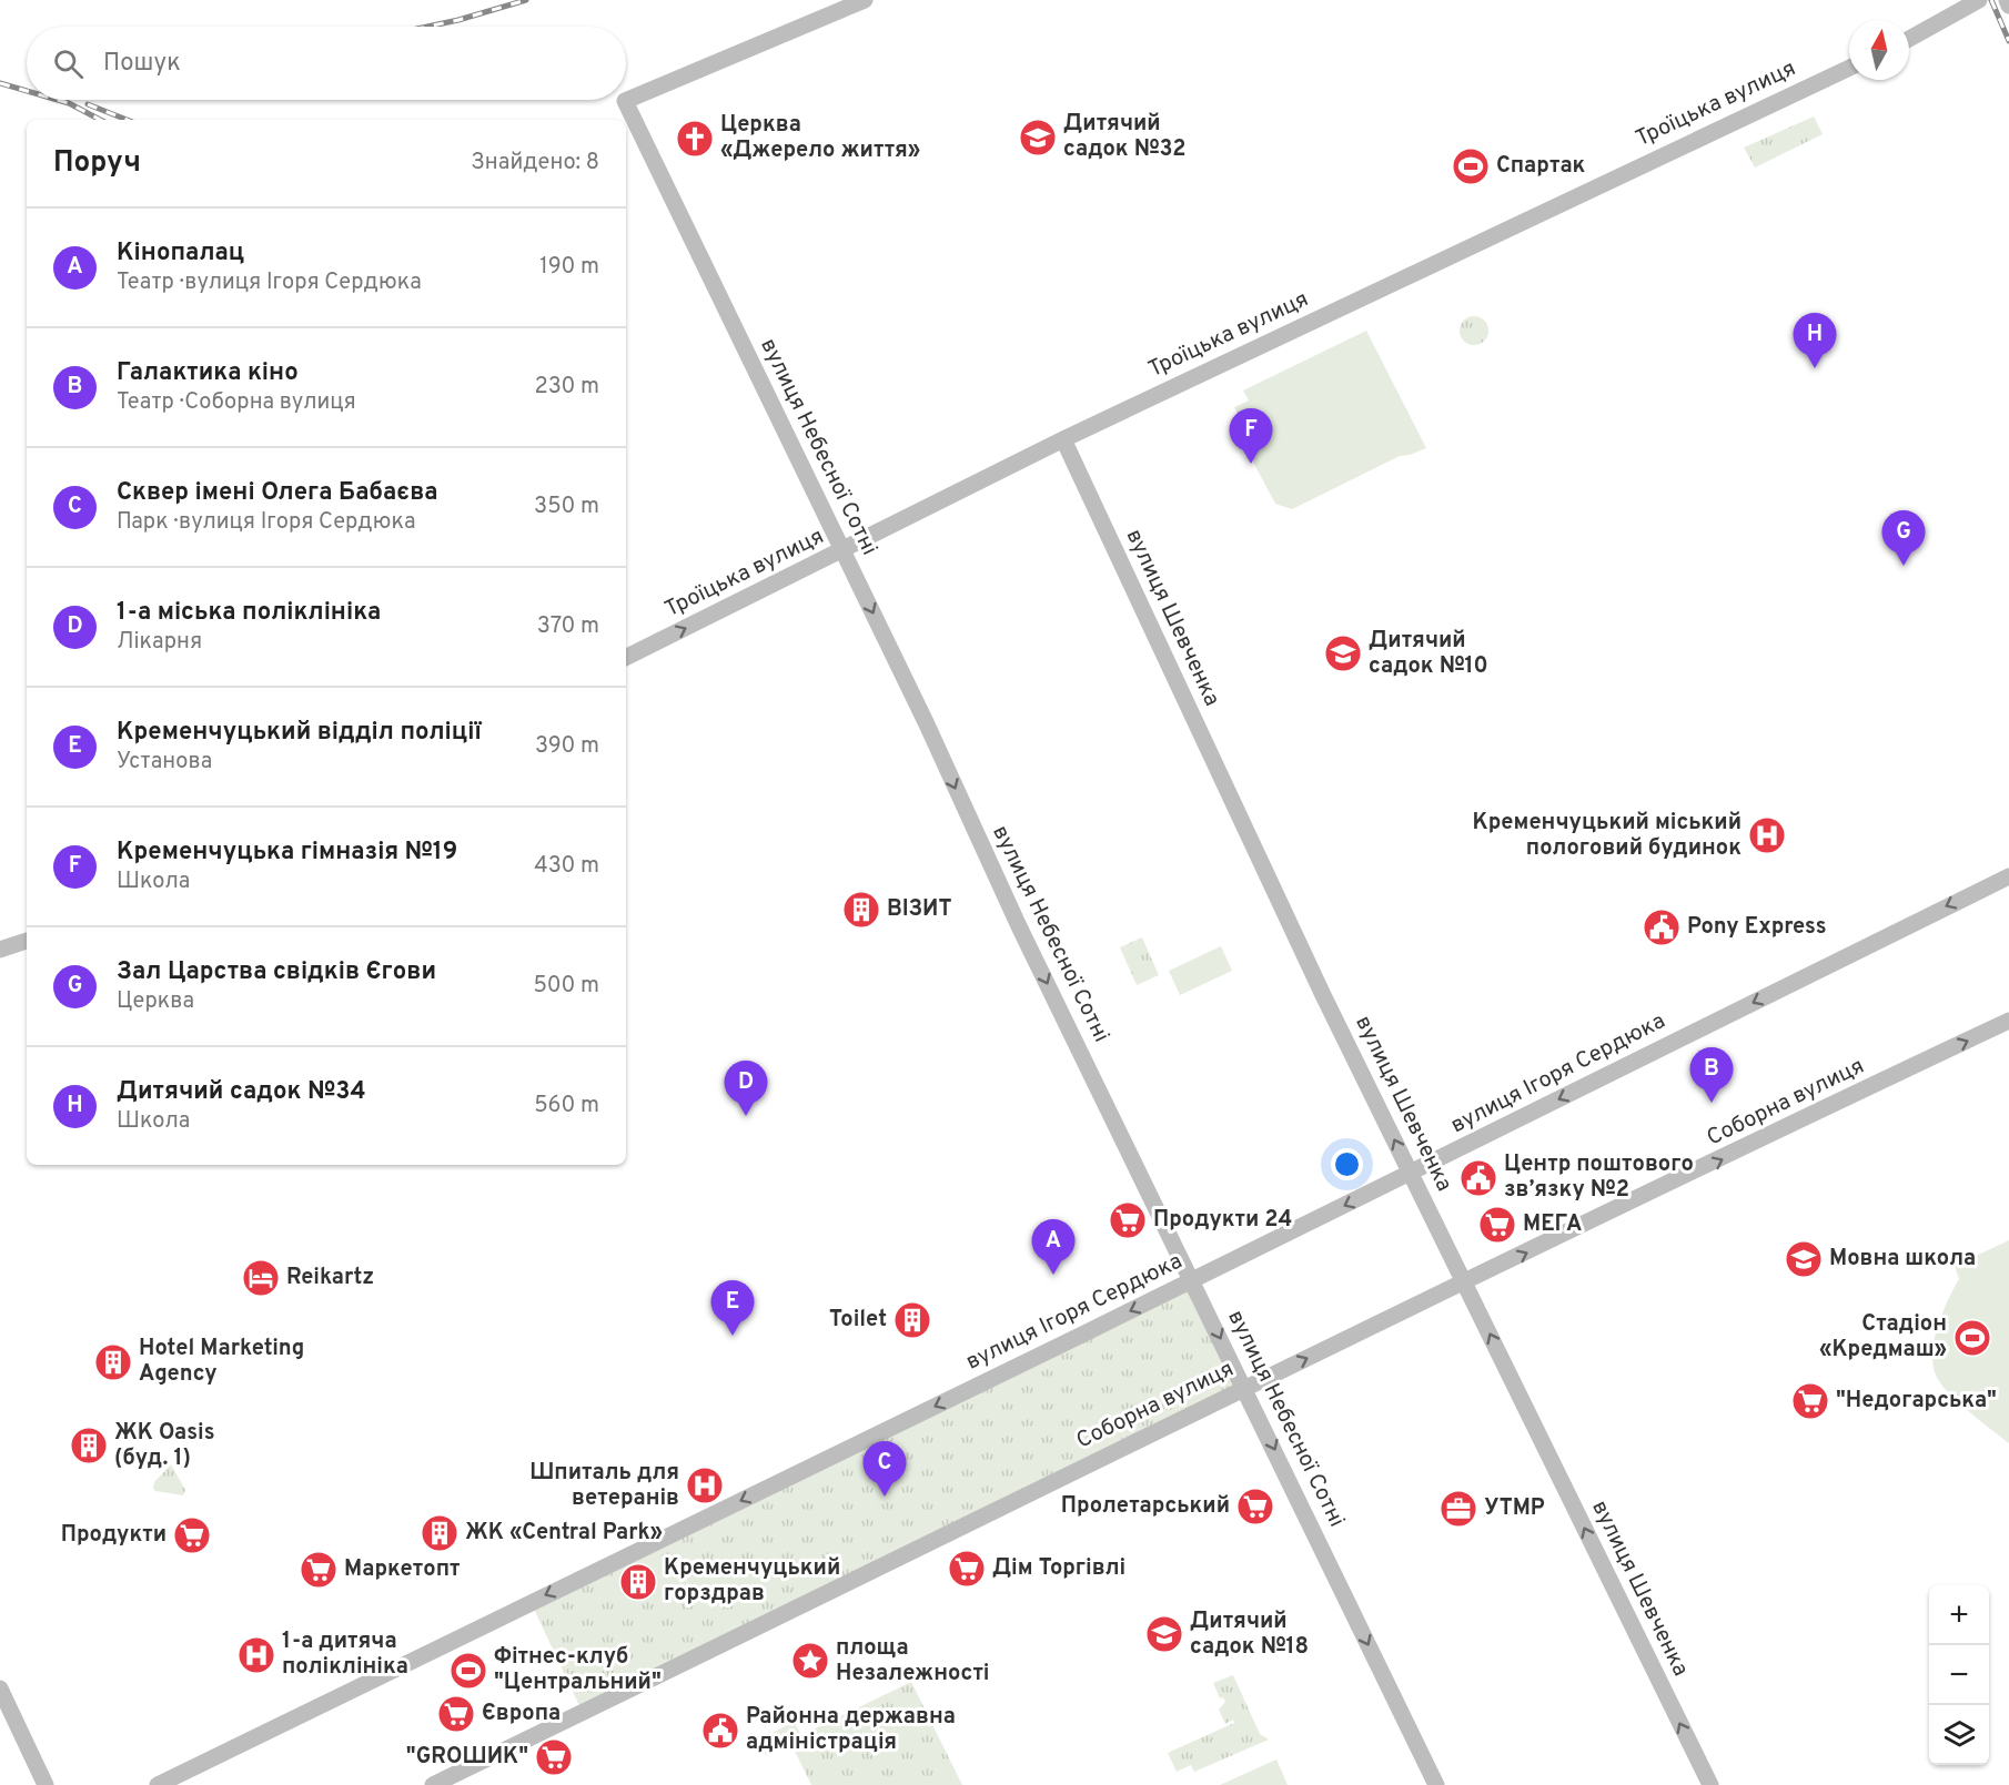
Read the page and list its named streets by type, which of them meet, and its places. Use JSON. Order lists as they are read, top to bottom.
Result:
{
  "streets": {
    "street": [
      "Троїцька вулиця",
      "вулиця Небесної Сотні",
      "вулиця Шевченка",
      "вулиця Ігоря Сердюка",
      "Соборна вулиця"
    ]
  },
  "crossings": [
    ["Троїцька вулиця", "вулиця Небесної Сотні"],
    ["Троїцька вулиця", "вулиця Шевченка"],
    ["вулиця Небесної Сотні", "вулиця Ігоря Сердюка"],
    ["вулиця Небесної Сотні", "Соборна вулиця"],
    ["вулиця Шевченка", "вулиця Ігоря Сердюка"],
    ["вулиця Шевченка", "Соборна вулиця"]
  ],
  "one_way": [
    "вулиця Небесної Сотні",
    "вулиця Шевченка",
    "вулиця Ігоря Сердюка",
    "Соборна вулиця"
  ],
  "places": {
    "school or university": [
      "Дитячий садок №32",
      "Дитячий садок №10",
      "Мовна школа",
      "Дитячий садок №18"
    ],
    "church": ["Церква «Джерело життя»"],
    "sports": ["Спартак", "Стадіон «Кредмаш»", "Фітнес-клуб \"Центральний\""],
    "hospital": ["Кременчуцький міський пологовий будинок", "Шпиталь для ветеранів", "1-а дитяча поліклініка"],
    "building": [
      "ВІЗИТ",
      "Toilet",
      "Hotel Marketing Agency",
      "ЖК Oasis (буд. 1)",
      "ЖК «Central Park»",
      "Кременчуцький горздрав"
    ],
    "public building": ["Pony Express", "Центр поштового зв’язку №2", "Районна державна адміністрація"],
    "supermarket": [
      "Продукти 24",
      "МЕГА",
      "\"Недогарська\"",
      "Пролетарський",
      "Продукти",
      "Дім Торгівлі",
      "Маркетопт",
      "Європа",
      "\"GROШИК\""
    ],
    "hotel": ["Reikartz"],
    "office": ["УТМР"],
    "place": ["площа Незалежності"]
  },
  "north": "top",
  "page": {
    "search": "Пошук",
    "heading": ["Поруч", "Знайдено: 8"],
    "list": [
      {
        "mark": "A",
        "name": "Кінопалац",
        "note": "Театр · вулиця Ігоря Сердюка",
        "value": "190 m"
      },
      {
        "mark": "B",
        "name": "Галактика кіно",
        "note": "Театр · Соборна вулиця",
        "value": "230 m"
      },
      {
        "mark": "C",
        "name": "Сквер імені Олега Бабаєва",
        "note": "Парк · вулиця Ігоря Сердюка",
        "value": "350 m"
      },
      {
        "mark": "D",
        "name": "1-а міська поліклініка",
        "note": "Лікарня",
        "value": "370 m"
      },
      {
        "mark": "E",
        "name": "Кременчуцький відділ поліції",
        "note": "Установа",
        "value": "390 m"
      },
      {
        "mark": "F",
        "name": "Кременчуцька гімназія №19",
        "note": "Школа",
        "value": "430 m"
      },
      {
        "mark": "G",
        "name": "Зал Царства свідків Єгови",
        "note": "Церква",
        "value": "500 m"
      },
      {
        "mark": "H",
        "name": "Дитячий садок №34",
        "note": "Школа",
        "value": "560 m"
      }
    ],
    "pins": [
      "H",
      "F",
      "G",
      "B",
      "D",
      "A",
      "E",
      "C"
    ],
    "map_buttons": ["+", "−"]
  }
}
